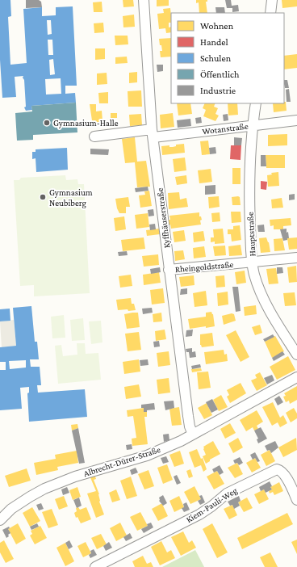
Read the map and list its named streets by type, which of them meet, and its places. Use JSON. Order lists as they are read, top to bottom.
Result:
{
  "streets": {
    "street": [
      "Wotanstraße",
      "Kyffhäuserstraße",
      "Hauptstraße",
      "Rheingoldstraße",
      "Albrecht-Dürer-Straße",
      "Kiem-Pauli-Weg"
    ]
  },
  "crossings": [
    ["Wotanstraße", "Kyffhäuserstraße"],
    ["Wotanstraße", "Hauptstraße"],
    ["Kyffhäuserstraße", "Rheingoldstraße"],
    ["Kyffhäuserstraße", "Albrecht-Dürer-Straße"],
    ["Hauptstraße", "Rheingoldstraße"]
  ],
  "places": ["Gymnasium-Halle", "Gymnasium Neubiberg"],
  "legend": [
    "Wohnen",
    "Handel",
    "Schulen",
    "Öffentlich",
    "Industrie"
  ]
}
